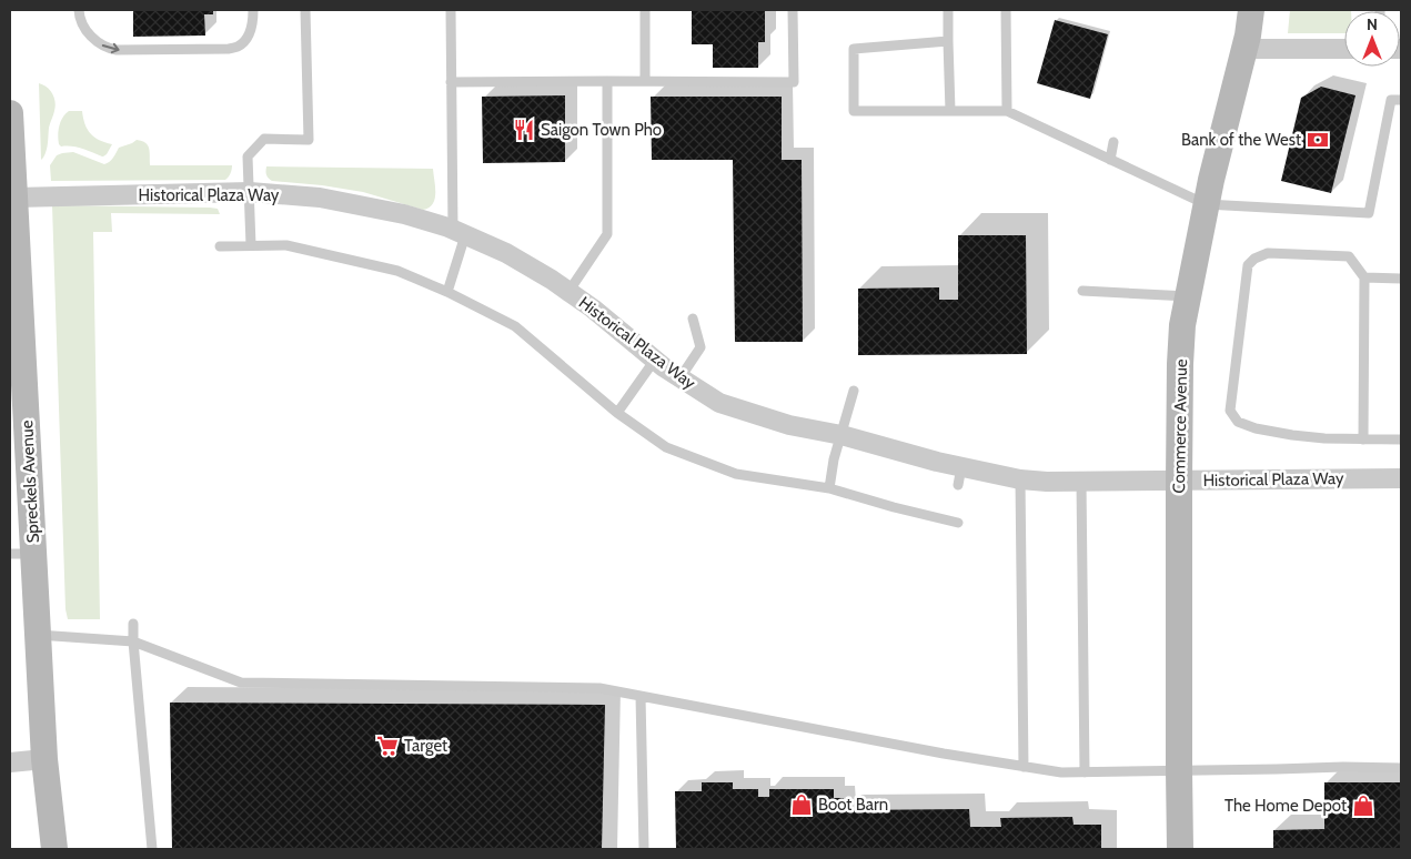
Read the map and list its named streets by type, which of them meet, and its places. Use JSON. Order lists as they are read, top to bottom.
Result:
{
  "streets": {
    "street": ["Historical Plaza Way", "Commerce Avenue", "Spreckels Avenue"]
  },
  "crossings": [
    ["Historical Plaza Way", "Commerce Avenue"],
    ["Historical Plaza Way", "Spreckels Avenue"]
  ],
  "places": {
    "restaurant": ["Saigon Town Pho"],
    "bank": ["Bank of the West"],
    "supermarket": ["Target"],
    "shop": ["Boot Barn", "The Home Depot"]
  },
  "north": "top"
}
